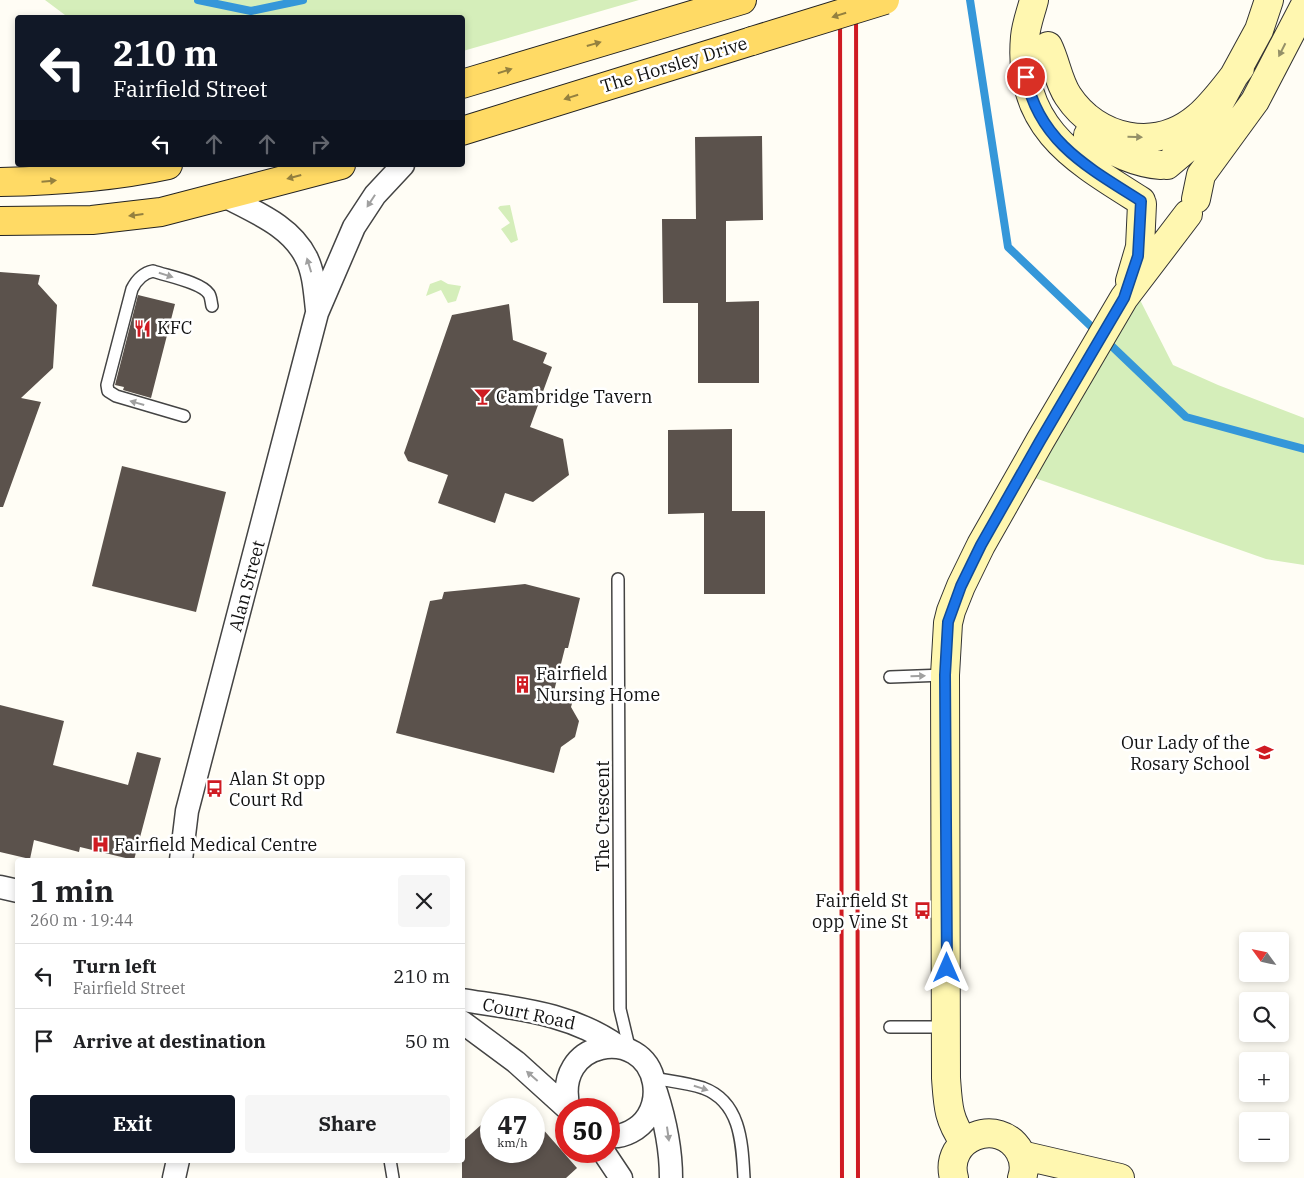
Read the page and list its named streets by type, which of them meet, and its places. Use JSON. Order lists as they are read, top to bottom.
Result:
{
  "streets": {
    "main road": ["The Horsley Drive"],
    "street": ["Alan Street", "Court Road"],
    "lane": ["The Crescent"]
  },
  "crossings": [
    ["The Crescent", "Court Road"]
  ],
  "places": {
    "restaurant": ["KFC"],
    "bar": ["Cambridge Tavern"],
    "building": ["Fairfield Nursing Home"],
    "school or university": ["Our Lady of the Rosary School"],
    "bus stop": ["Alan St opp Court Rd", "Fairfield St opp Vine St"],
    "hospital": ["Fairfield Medical Centre"]
  },
  "north": "top left",
  "page": {
    "turn": ["210 m", "Fairfield Street"],
    "heading": ["1 min", "260 m · 19:44"],
    "map_buttons": ["+", "−"],
    "list": [
      {
        "name": "Turn left",
        "note": "Fairfield Street",
        "value": "210 m"
      },
      {
        "name": "Arrive at destination",
        "value": "50 m"
      }
    ],
    "buttons": ["Exit", "Share"],
    "speed": "47 km/h",
    "limit": "50"
  }
}
